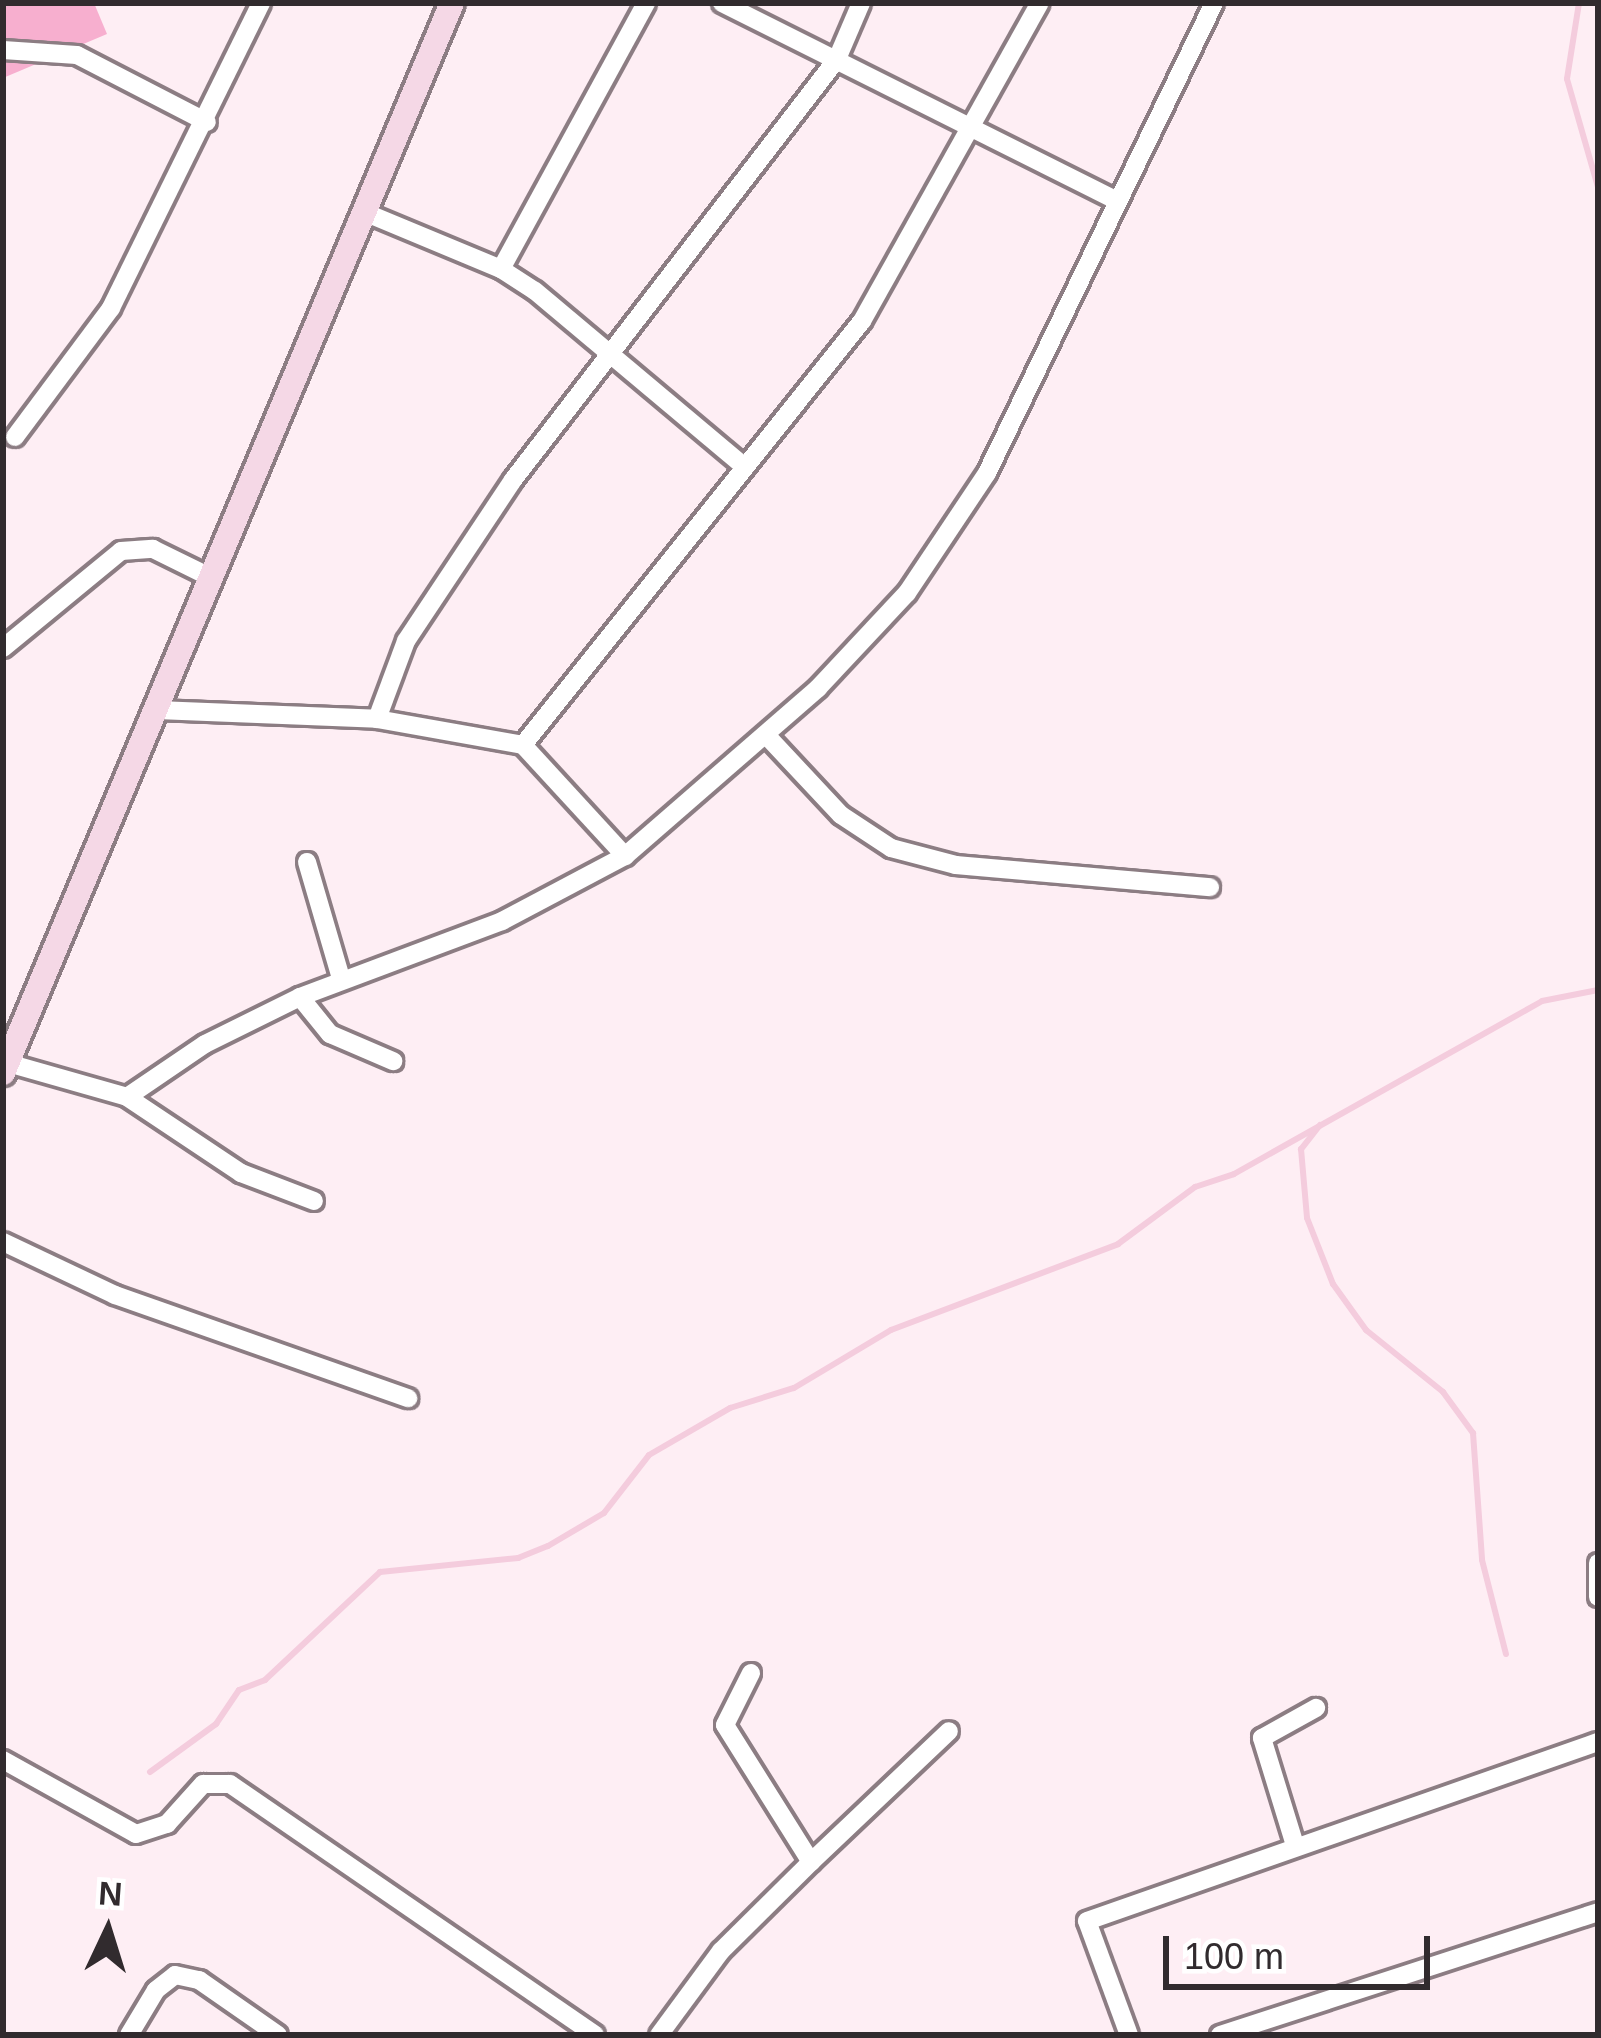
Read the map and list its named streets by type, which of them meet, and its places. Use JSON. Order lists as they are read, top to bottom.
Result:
{
  "scale_bar": "100 m",
  "north": "top"
}
